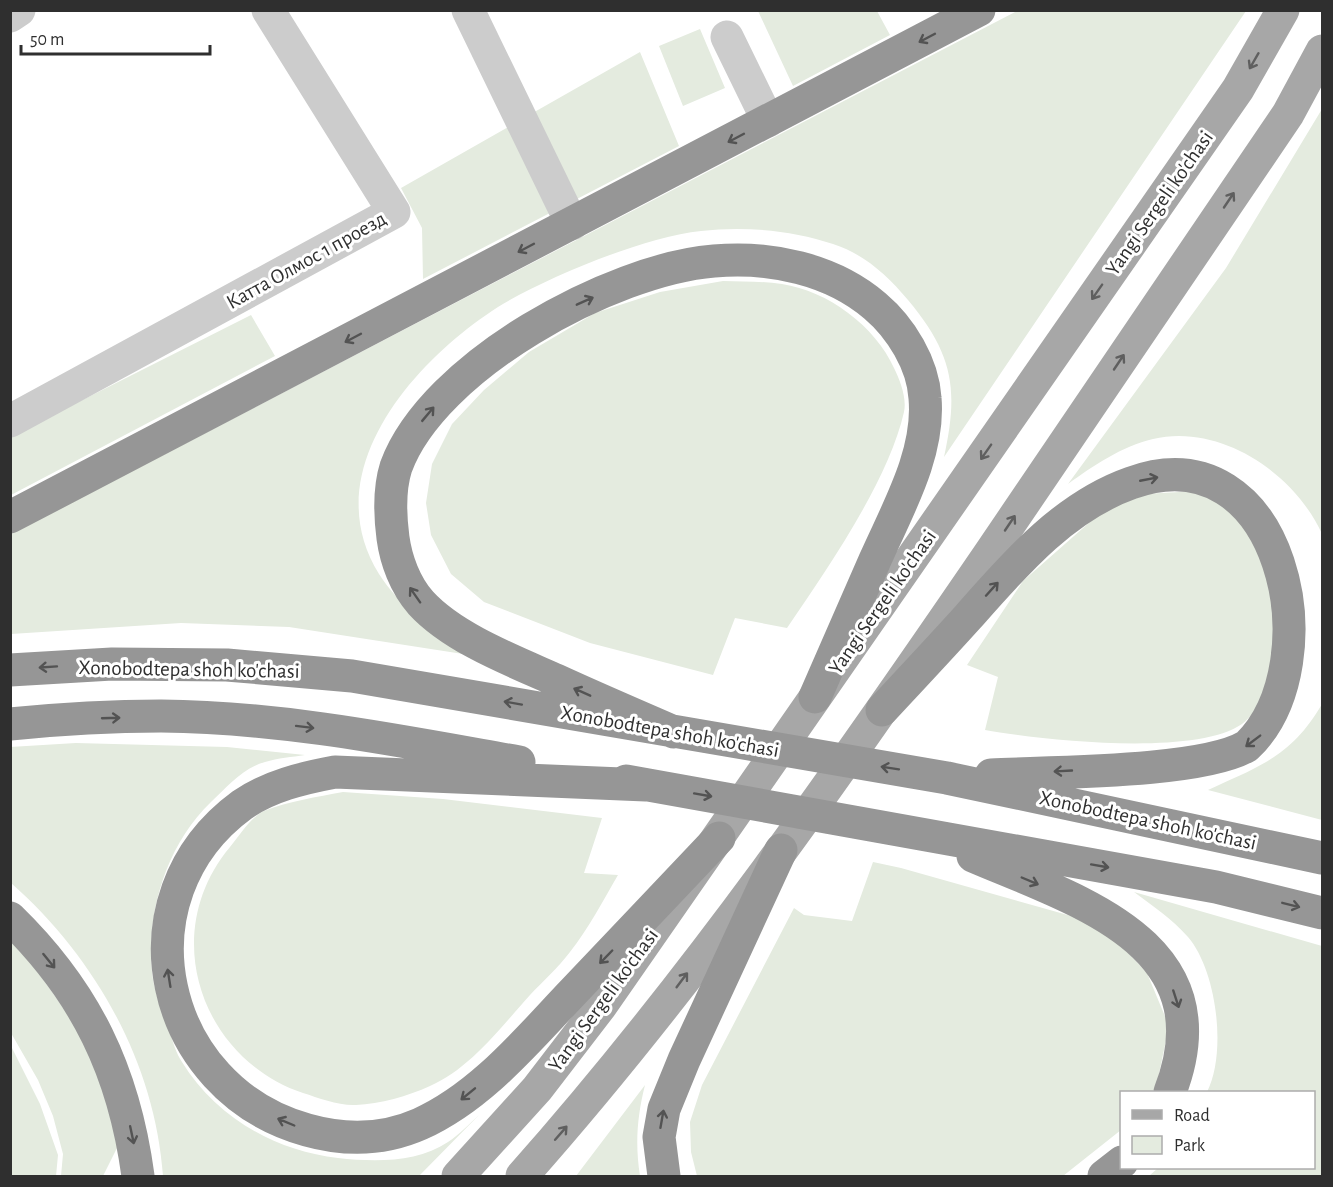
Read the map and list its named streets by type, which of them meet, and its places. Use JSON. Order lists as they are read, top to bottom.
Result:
{
  "streets": {
    "highway": ["Xonobodtepa shoh ko'chasi"],
    "main road": ["Yangi Sergeli ko'chasi"],
    "street": ["Катта Олмос 1 проезд"]
  },
  "legend": ["Road", "Park"],
  "scale_bar": "50 m"
}
